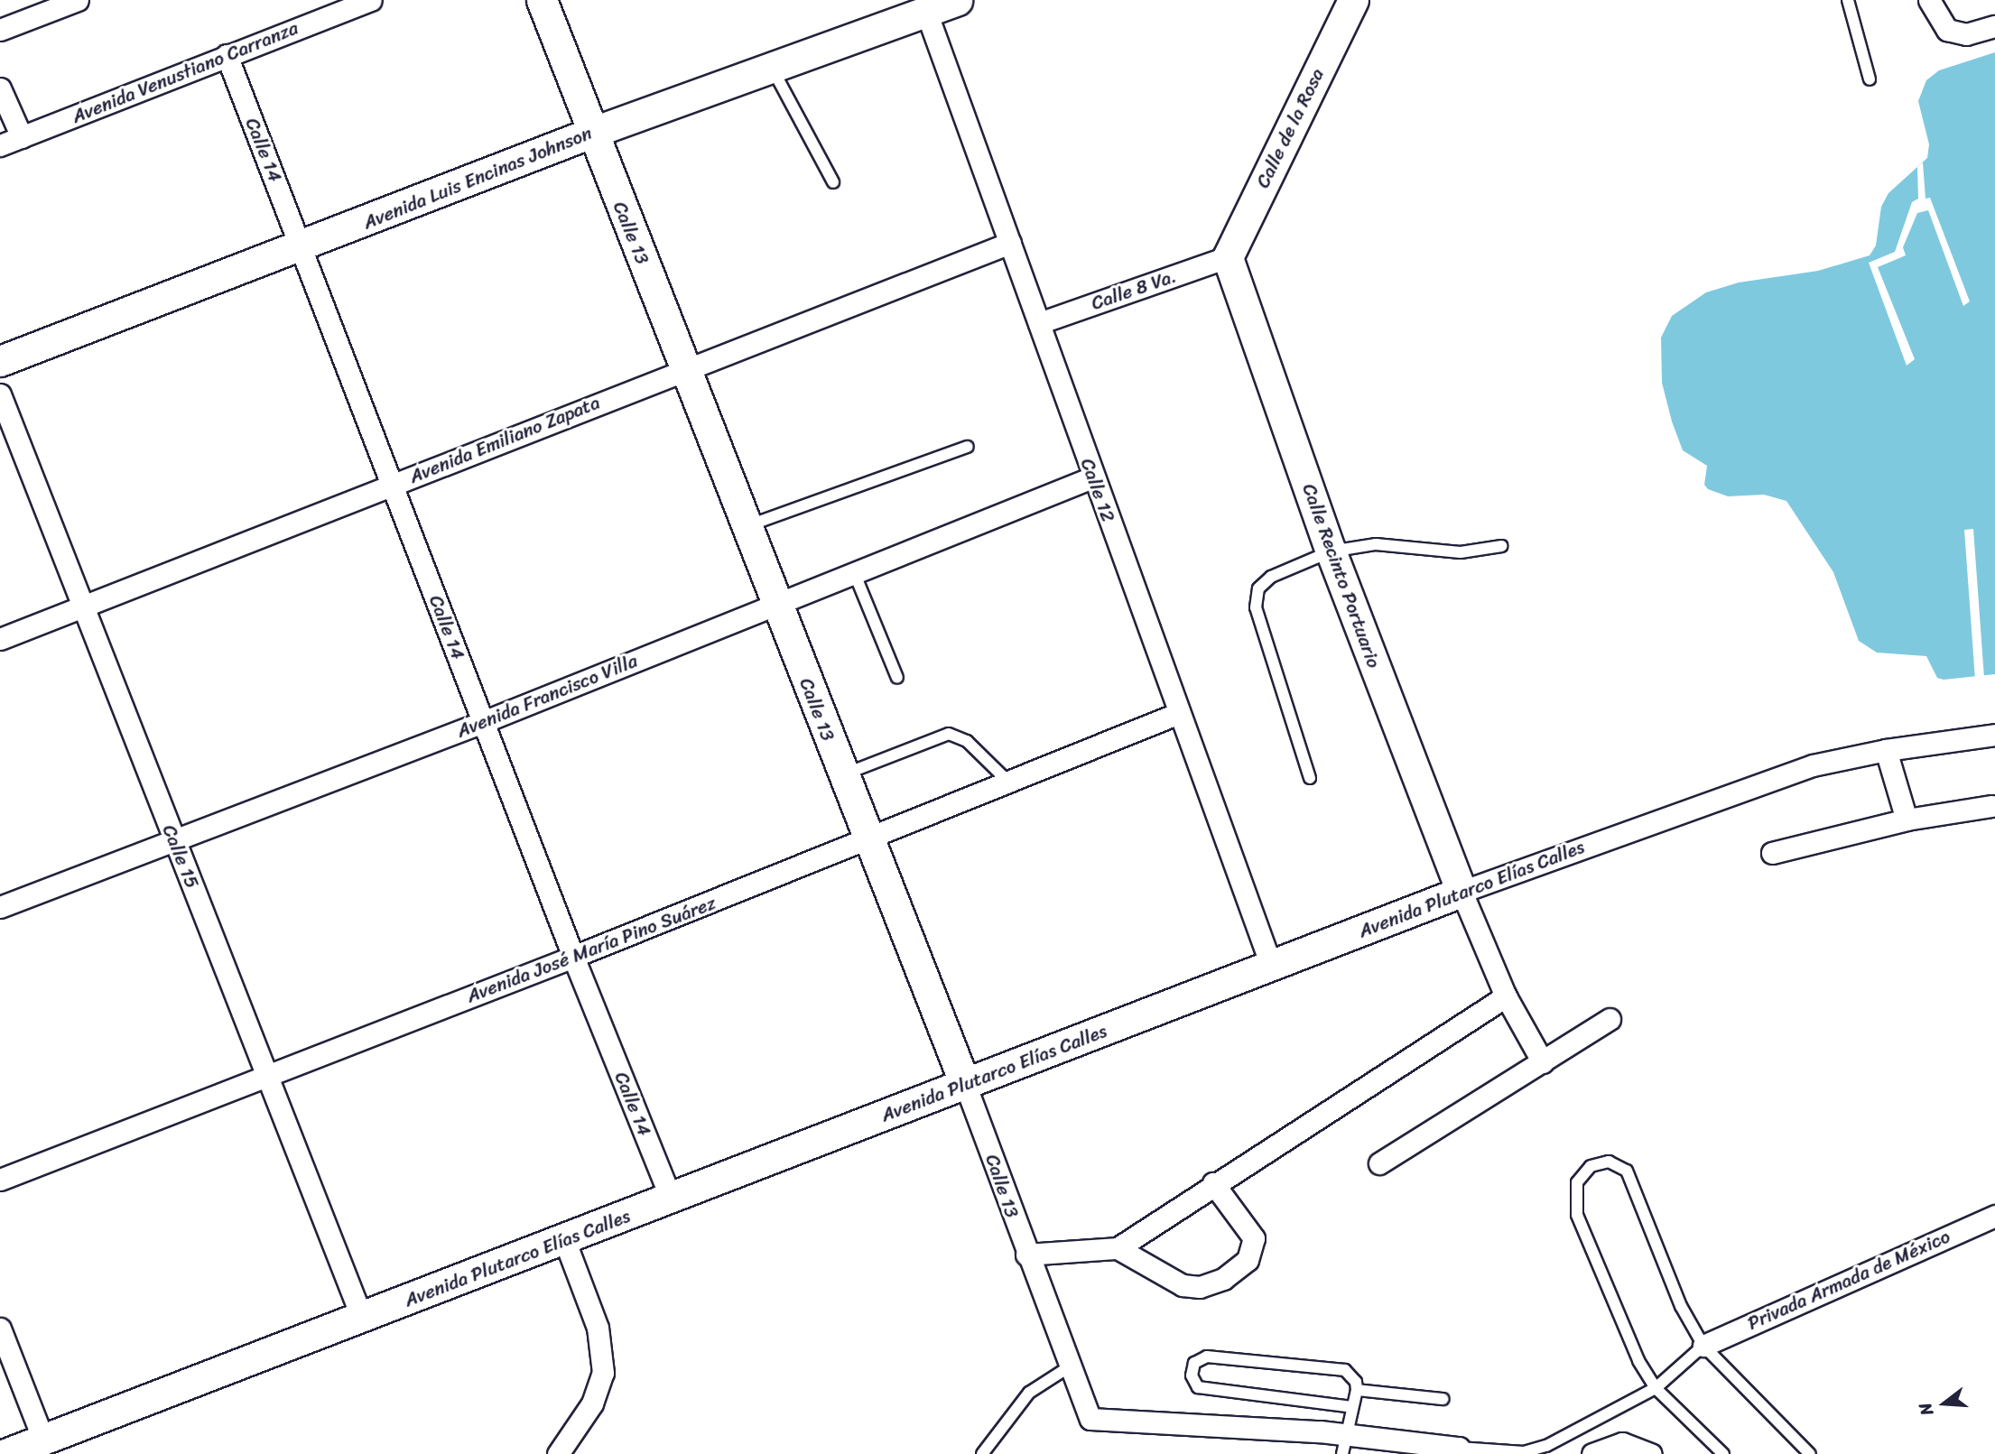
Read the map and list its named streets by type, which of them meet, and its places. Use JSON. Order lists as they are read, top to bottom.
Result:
{
  "streets": {
    "street": [
      "Avenida Venustiano Carranza",
      "Calle de la Rosa",
      "Calle 14",
      "Avenida Luis Encinas Johnson",
      "Calle 13",
      "Calle 8 Va.",
      "Avenida Emiliano Zapata",
      "Calle 12",
      "Calle Recinto Portuario",
      "Avenida Francisco Villa",
      "Calle 15",
      "Avenida Plutarco Elías Calles",
      "Avenida José María Pino Suárez",
      "Privada Armada de México"
    ]
  },
  "crossings": [
    ["Avenida Venustiano Carranza", "Calle 14"],
    ["Calle de la Rosa", "Calle 8 Va."],
    ["Calle de la Rosa", "Calle Recinto Portuario"],
    ["Calle 14", "Avenida Luis Encinas Johnson"],
    ["Calle 14", "Avenida Emiliano Zapata"],
    ["Calle 14", "Avenida Francisco Villa"],
    ["Calle 14", "Avenida Plutarco Elías Calles"],
    ["Calle 14", "Avenida José María Pino Suárez"],
    ["Avenida Luis Encinas Johnson", "Calle 13"],
    ["Avenida Luis Encinas Johnson", "Calle 12"],
    ["Calle 13", "Avenida Emiliano Zapata"],
    ["Calle 13", "Avenida Francisco Villa"],
    ["Calle 13", "Avenida Plutarco Elías Calles"],
    ["Calle 13", "Avenida José María Pino Suárez"],
    ["Calle 8 Va.", "Calle 12"],
    ["Calle 8 Va.", "Calle Recinto Portuario"],
    ["Avenida Emiliano Zapata", "Calle 12"],
    ["Avenida Emiliano Zapata", "Calle 15"],
    ["Calle 12", "Avenida Francisco Villa"],
    ["Calle 12", "Avenida Plutarco Elías Calles"],
    ["Calle 12", "Avenida José María Pino Suárez"],
    ["Calle Recinto Portuario", "Avenida Plutarco Elías Calles"],
    ["Avenida Francisco Villa", "Calle 15"],
    ["Calle 15", "Avenida Plutarco Elías Calles"],
    ["Calle 15", "Avenida José María Pino Suárez"]
  ],
  "north": "left"
}
